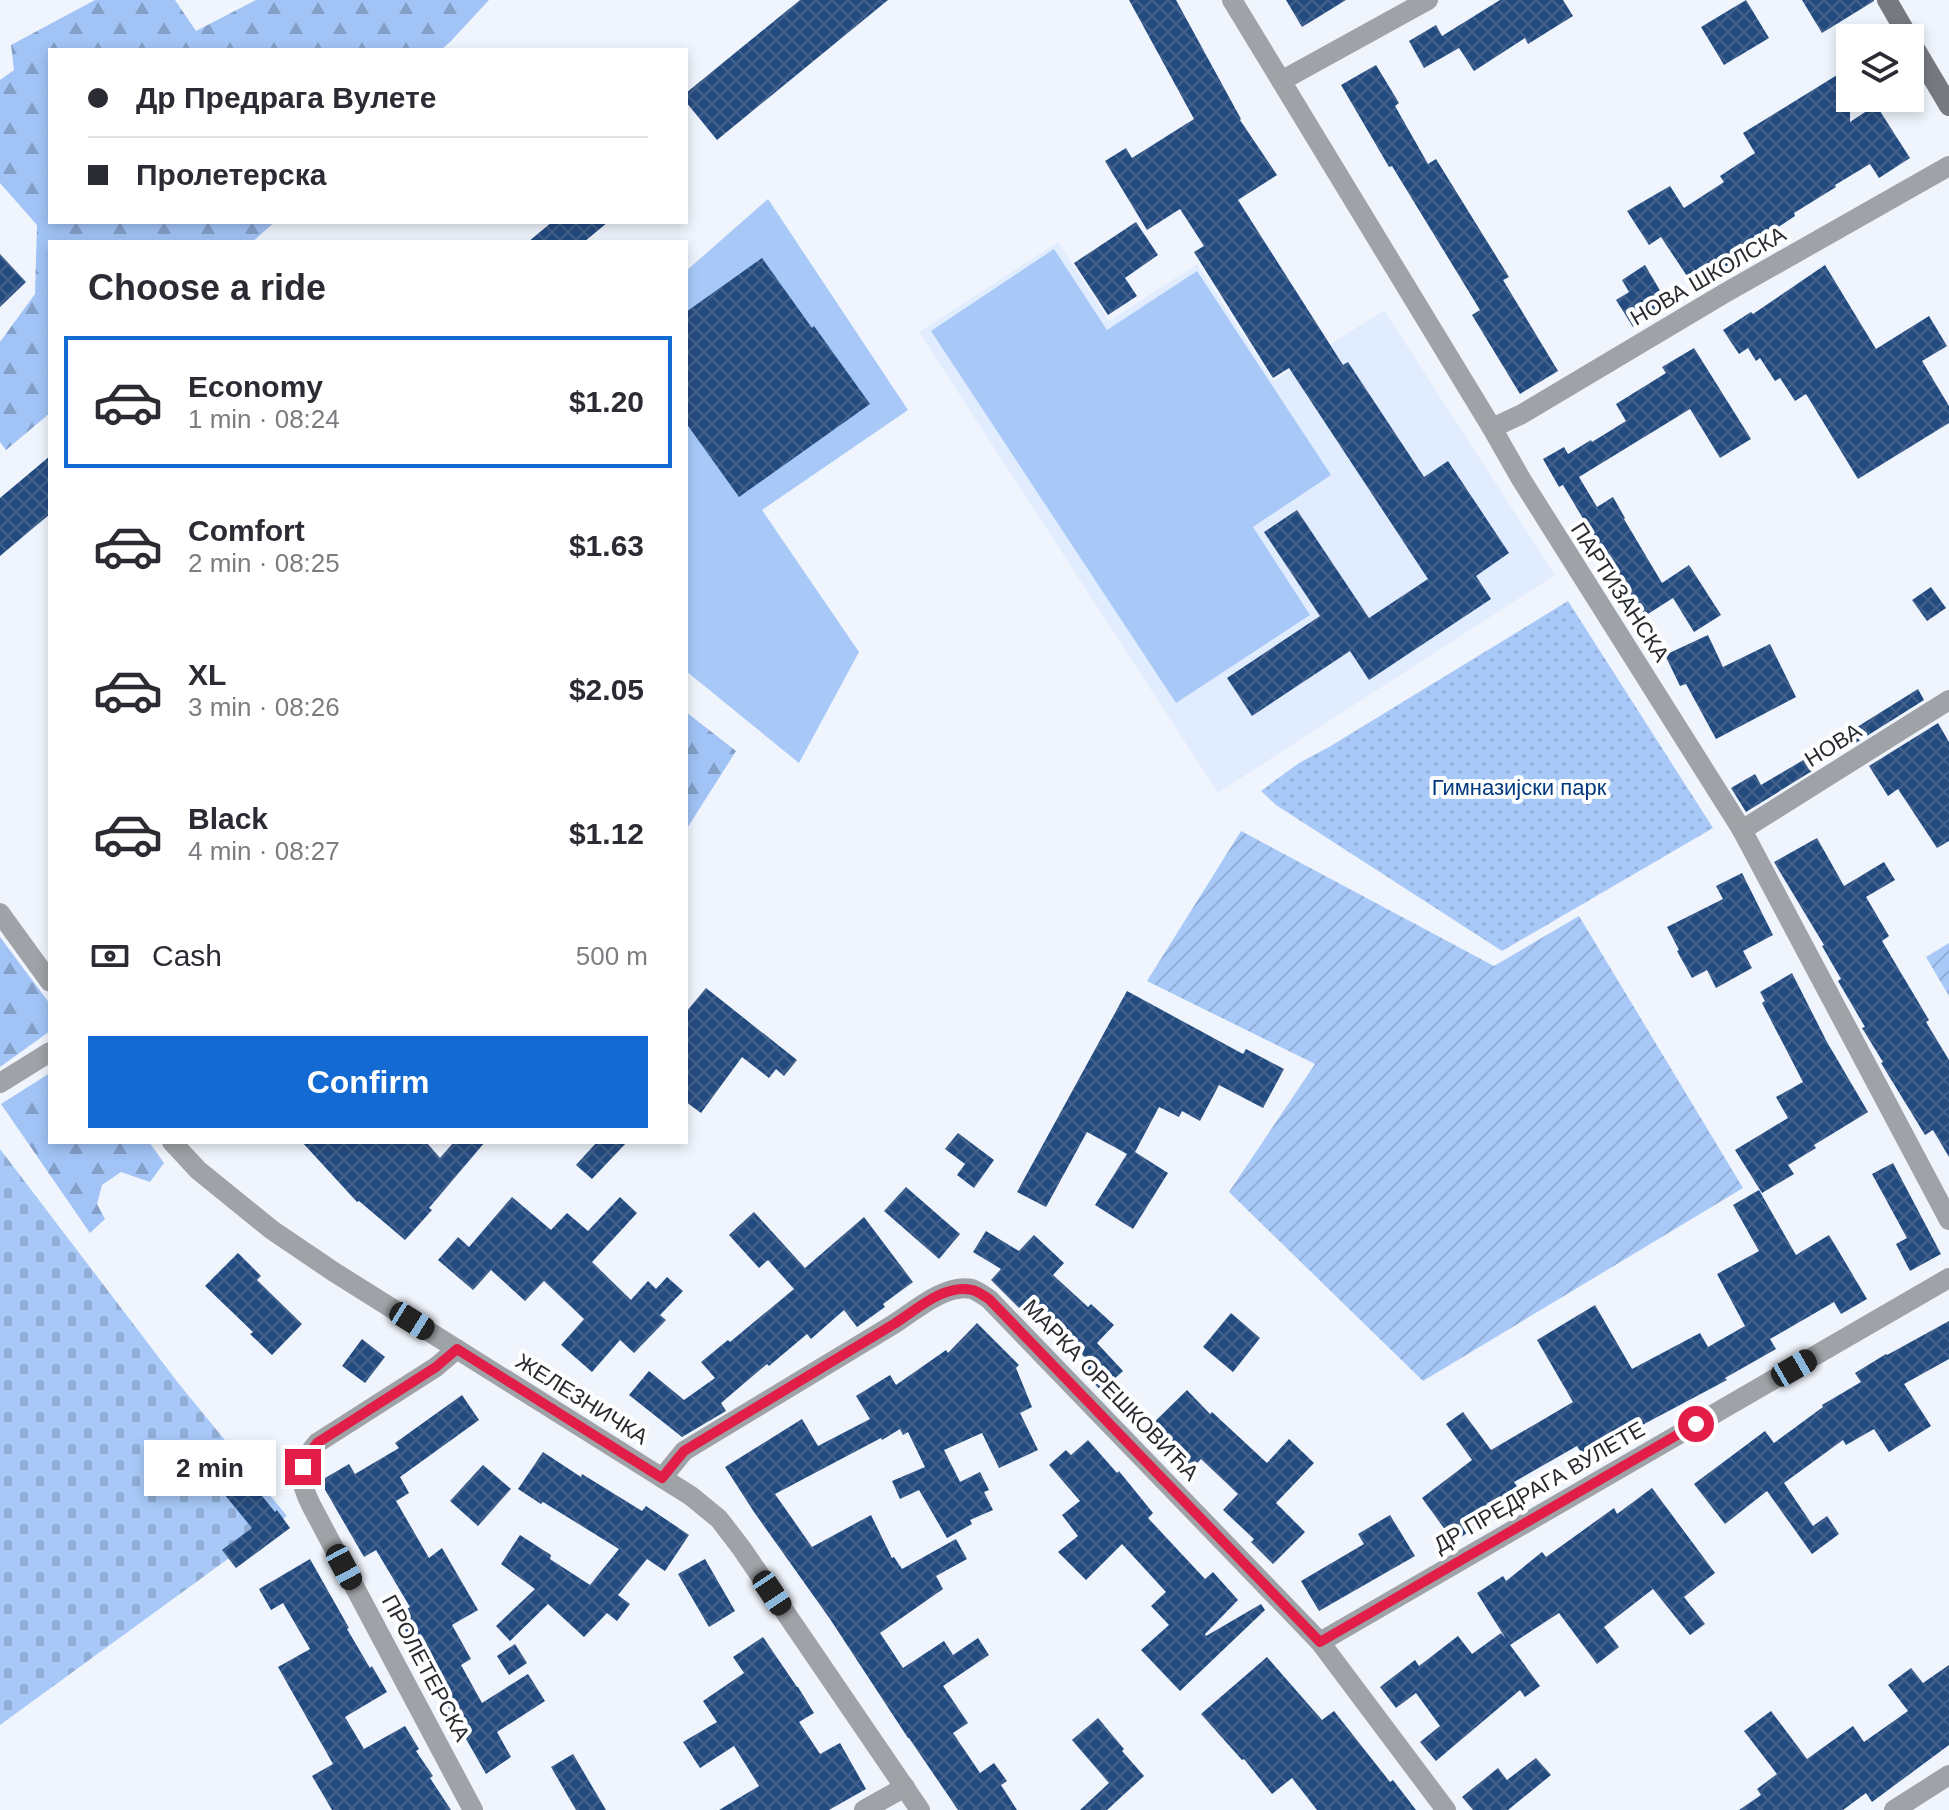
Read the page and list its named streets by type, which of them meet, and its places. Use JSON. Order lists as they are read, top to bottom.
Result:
{
  "streets": {
    "street": [
      "НОВА ШКОЛСКА",
      "ПАРТИЗАНСКА",
      "НОВА",
      "МАРКА ОРЕШКОВИЋА",
      "ЖЕЛЕЗНИЧКА",
      "ДР ПРЕДРАГА ВУЛЕТЕ",
      "ПРОЛЕТЕРСКА"
    ]
  },
  "crossings": [
    ["НОВА ШКОЛСКА", "ПАРТИЗАНСКА"],
    ["ПАРТИЗАНСКА", "НОВА"],
    ["МАРКА ОРЕШКОВИЋА", "ЖЕЛЕЗНИЧКА"],
    ["МАРКА ОРЕШКОВИЋА", "ДР ПРЕДРАГА ВУЛЕТЕ"],
    ["ЖЕЛЕЗНИЧКА", "ПРОЛЕТЕРСКА"]
  ],
  "parks": ["Гимназијски парк"],
  "page": {
    "banner": ["Др Предрага Вулете", "Пролетерска"],
    "heading": "Choose a ride",
    "list": [
      {
        "name": "Economy",
        "note": "1 min · 08:24",
        "value": "$1.20"
      },
      {
        "name": "Comfort",
        "note": "2 min · 08:25",
        "value": "$1.63"
      },
      {
        "name": "XL",
        "note": "3 min · 08:26",
        "value": "$2.05"
      },
      {
        "name": "Black",
        "note": "4 min · 08:27",
        "value": "$1.12"
      }
    ],
    "pay": ["Cash", "500 m"],
    "buttons": "Confirm",
    "bubble": "2 min"
  }
}
